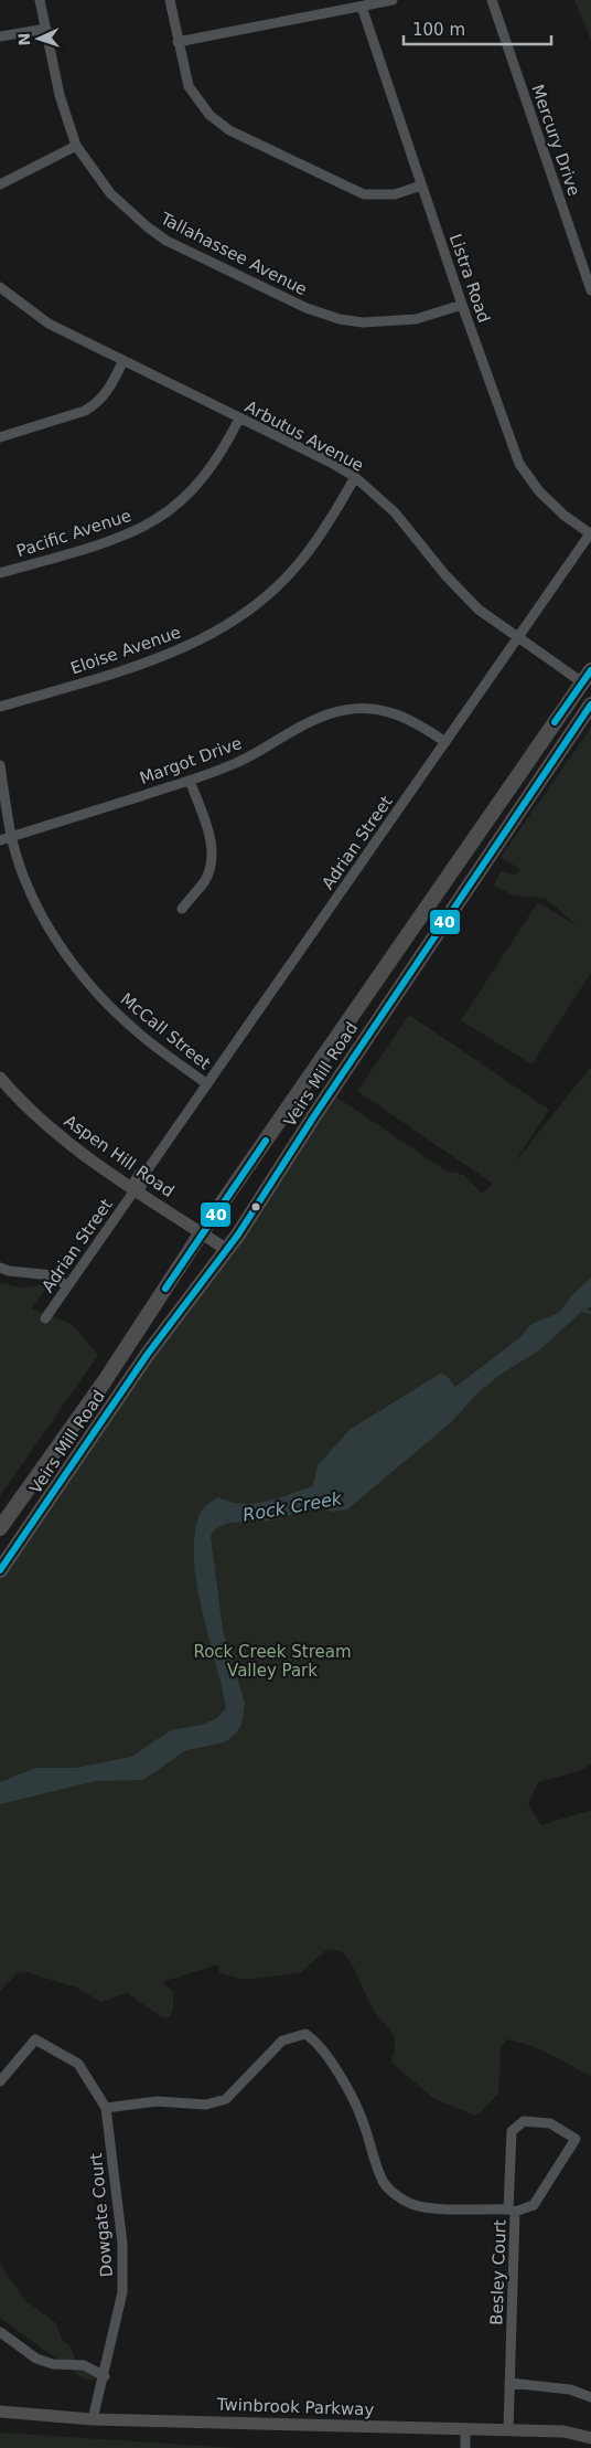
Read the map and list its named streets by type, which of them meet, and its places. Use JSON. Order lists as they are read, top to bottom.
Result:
{
  "streets": {
    "main road": ["Veirs Mill Road", "Aspen Hill Road", "Twinbrook Parkway"],
    "street": [
      "Mercury Drive",
      "Tallahassee Avenue",
      "Listra Road",
      "Arbutus Avenue",
      "Pacific Avenue",
      "Eloise Avenue",
      "Margot Drive",
      "Adrian Street",
      "McCall Street",
      "Dowgate Court",
      "Besley Court"
    ]
  },
  "crossings": [
    ["Tallahassee Avenue", "Listra Road"],
    ["Listra Road", "Adrian Street"],
    ["Arbutus Avenue", "Pacific Avenue"],
    ["Arbutus Avenue", "Eloise Avenue"],
    ["Arbutus Avenue", "Adrian Street"],
    ["Arbutus Avenue", "Veirs Mill Road"],
    ["Margot Drive", "Adrian Street"],
    ["Margot Drive", "McCall Street"],
    ["Adrian Street", "McCall Street"],
    ["Adrian Street", "Aspen Hill Road"],
    ["Veirs Mill Road", "Aspen Hill Road"],
    ["Dowgate Court", "Twinbrook Parkway"],
    ["Besley Court", "Twinbrook Parkway"]
  ],
  "water": ["Rock Creek"],
  "parks": ["Rock Creek Stream Valley Park"],
  "lines": ["transit line 40"],
  "scale_bar": "100 m",
  "north": "left"
}
